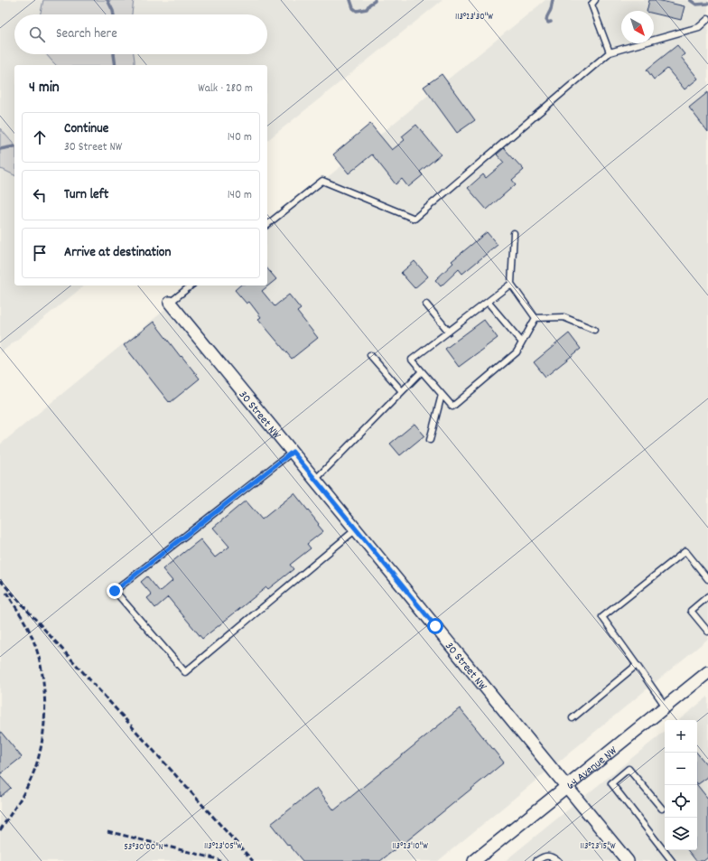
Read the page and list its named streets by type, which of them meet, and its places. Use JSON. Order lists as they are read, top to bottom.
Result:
{
  "streets": {
    "street": ["30 Street NW", "64 Avenue NW"]
  },
  "crossings": [
    ["30 Street NW", "64 Avenue NW"]
  ],
  "north": "bottom right",
  "page": {
    "search": "Search here",
    "heading": ["4 min", "Walk · 280 m"],
    "list": [
      ["Continue", "30 Street NW", "140 m"],
      ["Turn left", "140 m"],
      "Arrive at destination"
    ],
    "map_buttons": ["+", "−"]
  },
  "coordinates": [
    "113°23'30\"W",
    "113°23'05\"W",
    "113°23'10\"W",
    "113°23'15\"W",
    "53°30'00\"N"
  ]
}
